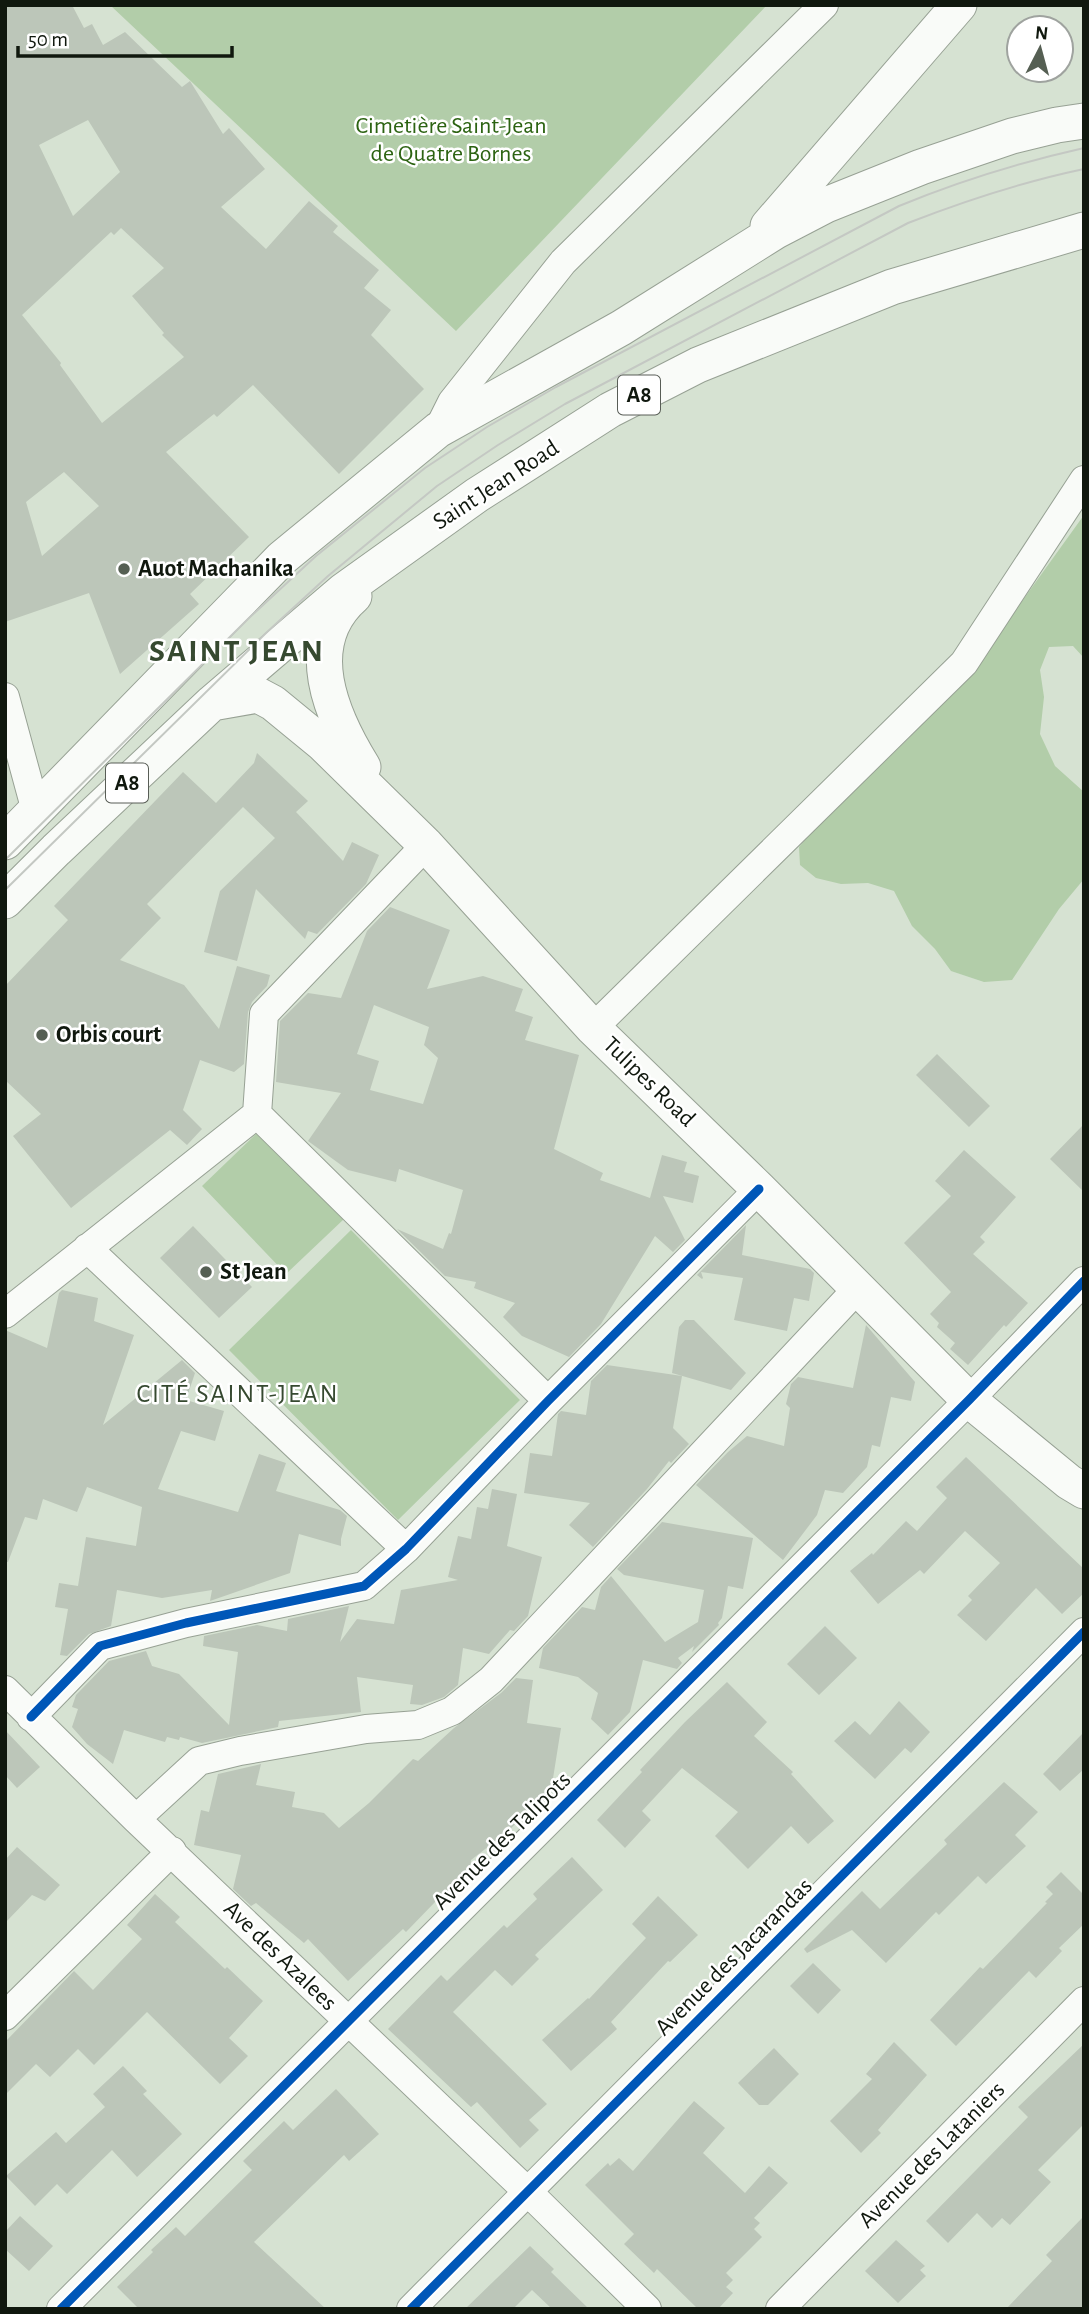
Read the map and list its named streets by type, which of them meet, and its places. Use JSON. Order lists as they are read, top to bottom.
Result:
{
  "streets": {
    "main road": ["A8", "Saint Jean Road", "Tulipes Road"],
    "street": [
      "Avenue des Talipots",
      "Ave des Azalees",
      "Avenue des Jacarandas",
      "Avenue des Lataniers"
    ]
  },
  "crossings": [
    ["Saint Jean Road", "Tulipes Road"],
    ["Tulipes Road", "Avenue des Talipots"],
    ["Avenue des Talipots", "Ave des Azalees"],
    ["Ave des Azalees", "Avenue des Jacarandas"]
  ],
  "districts": ["SAINT JEAN", "CITÉ SAINT-JEAN"],
  "parks": ["Cimetière Saint-Jean de Quatre Bornes"],
  "places": ["Auot Machanika", "Orbis court", "St Jean"],
  "scale_bar": "50 m",
  "north": "top"
}
